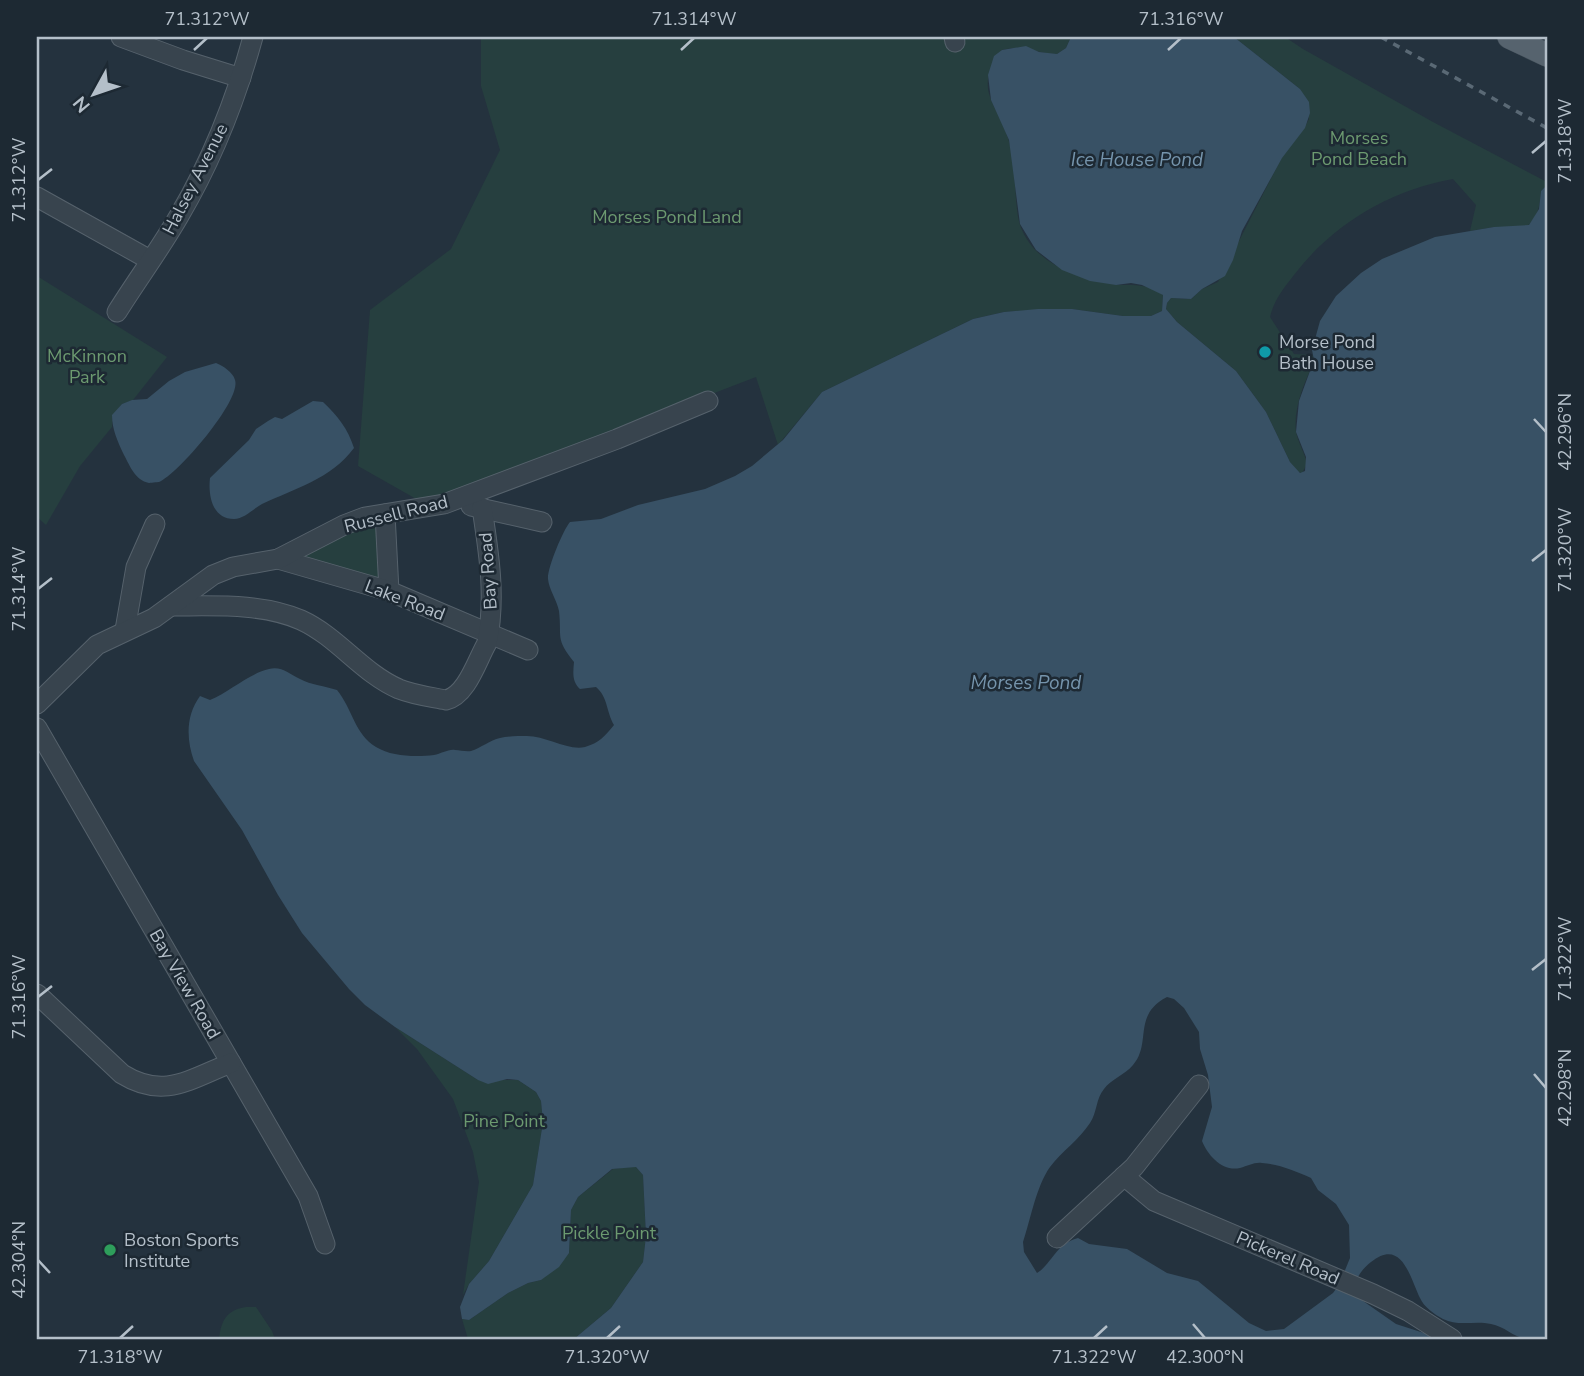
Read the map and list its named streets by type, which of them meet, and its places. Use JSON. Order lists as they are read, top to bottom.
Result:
{
  "streets": {
    "street": [
      "Halsey Avenue",
      "Russell Road",
      "Bay Road",
      "Lake Road",
      "Bay View Road",
      "Pickerel Road"
    ]
  },
  "crossings": [
    ["Russell Road", "Bay Road"],
    ["Russell Road", "Lake Road"],
    ["Bay Road", "Lake Road"]
  ],
  "water": ["Ice House Pond", "Morses Pond"],
  "parks": [
    "Morses Pond Beach",
    "Morses Pond Land",
    "McKinnon Park",
    "Pine Point",
    "Pickle Point"
  ],
  "places": ["Morse Pond Bath House", "Boston Sports Institute"],
  "north": "bottom left",
  "coordinates": [
    "71.312°W",
    "71.314°W",
    "71.316°W",
    "71.318°W",
    "42.296°N",
    "71.320°W",
    "71.322°W",
    "42.298°N",
    "42.304°N",
    "42.300°N"
  ]
}
